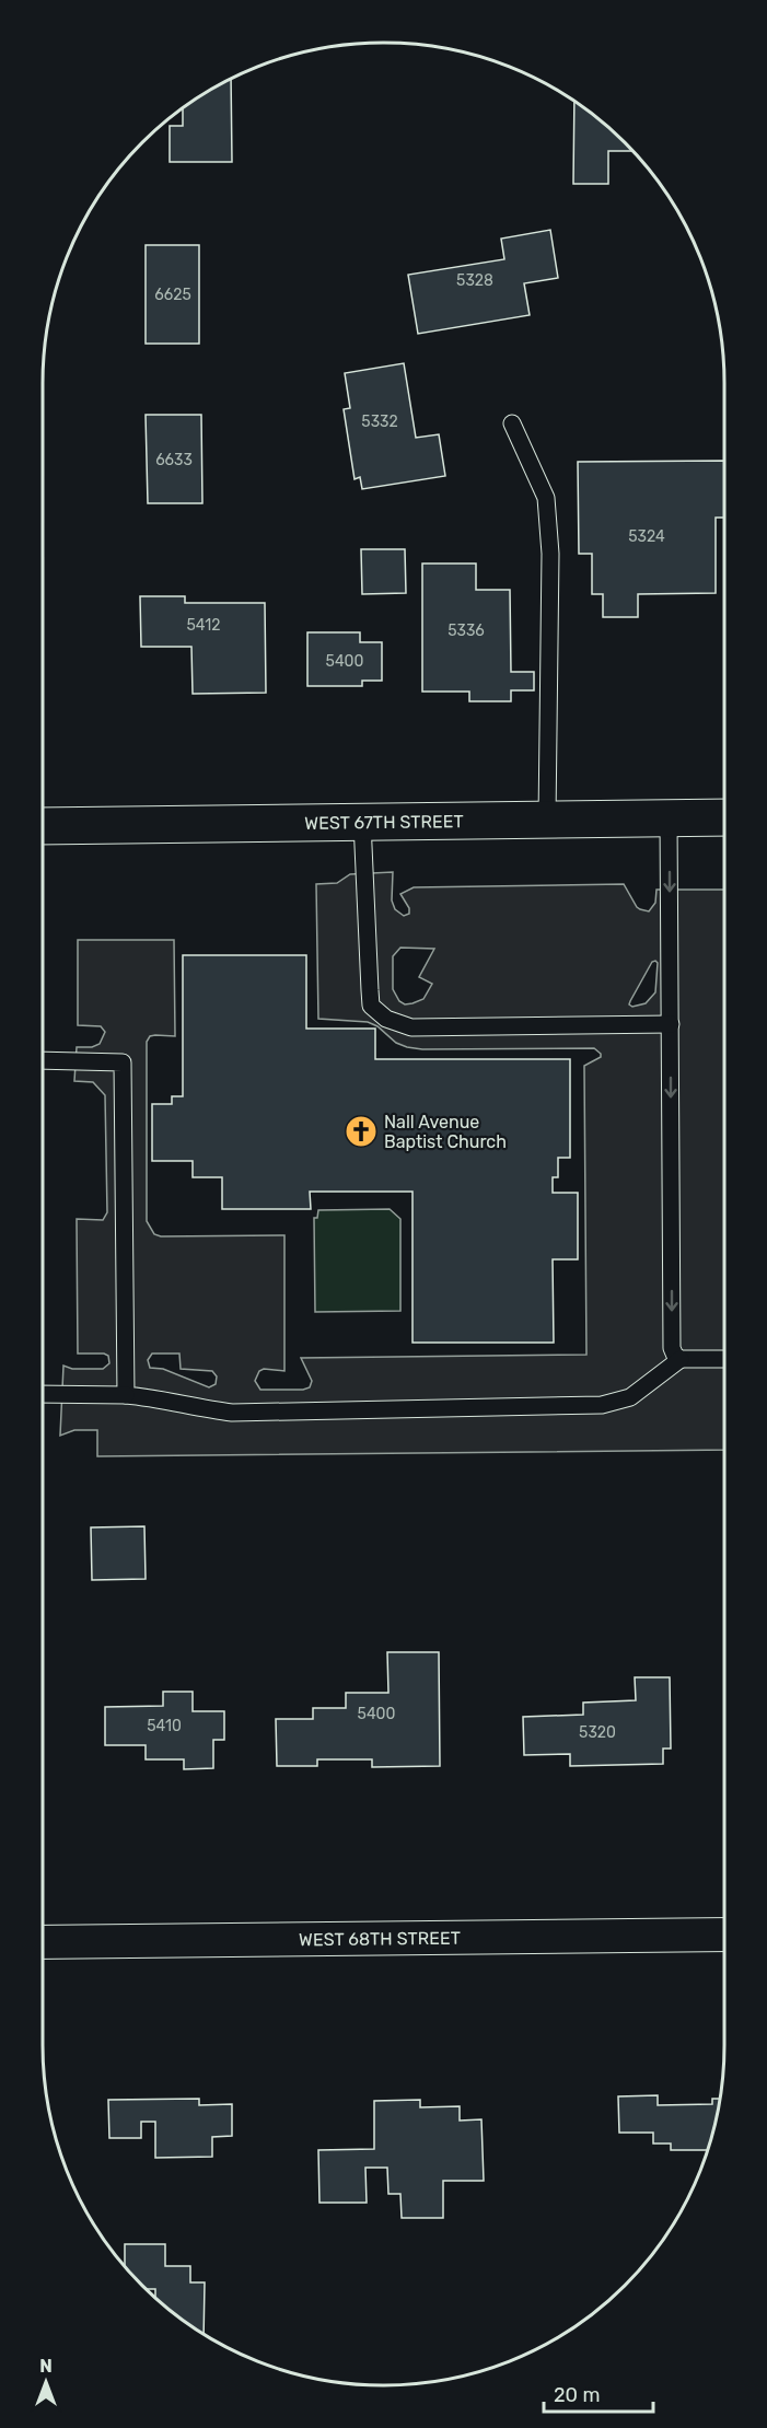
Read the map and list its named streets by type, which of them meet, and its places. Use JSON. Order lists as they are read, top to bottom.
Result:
{
  "streets": {
    "street": ["WEST 67TH STREET", "WEST 68TH STREET"]
  },
  "places": {
    "church": ["Nall Avenue Baptist Church"]
  },
  "house_numbers": [
    "5328",
    "6625",
    "5332",
    "6633",
    "5324",
    "5412",
    "5336",
    "5400",
    "5400",
    "5410",
    "5320"
  ],
  "scale_bar": "20 m",
  "north": "top"
}
